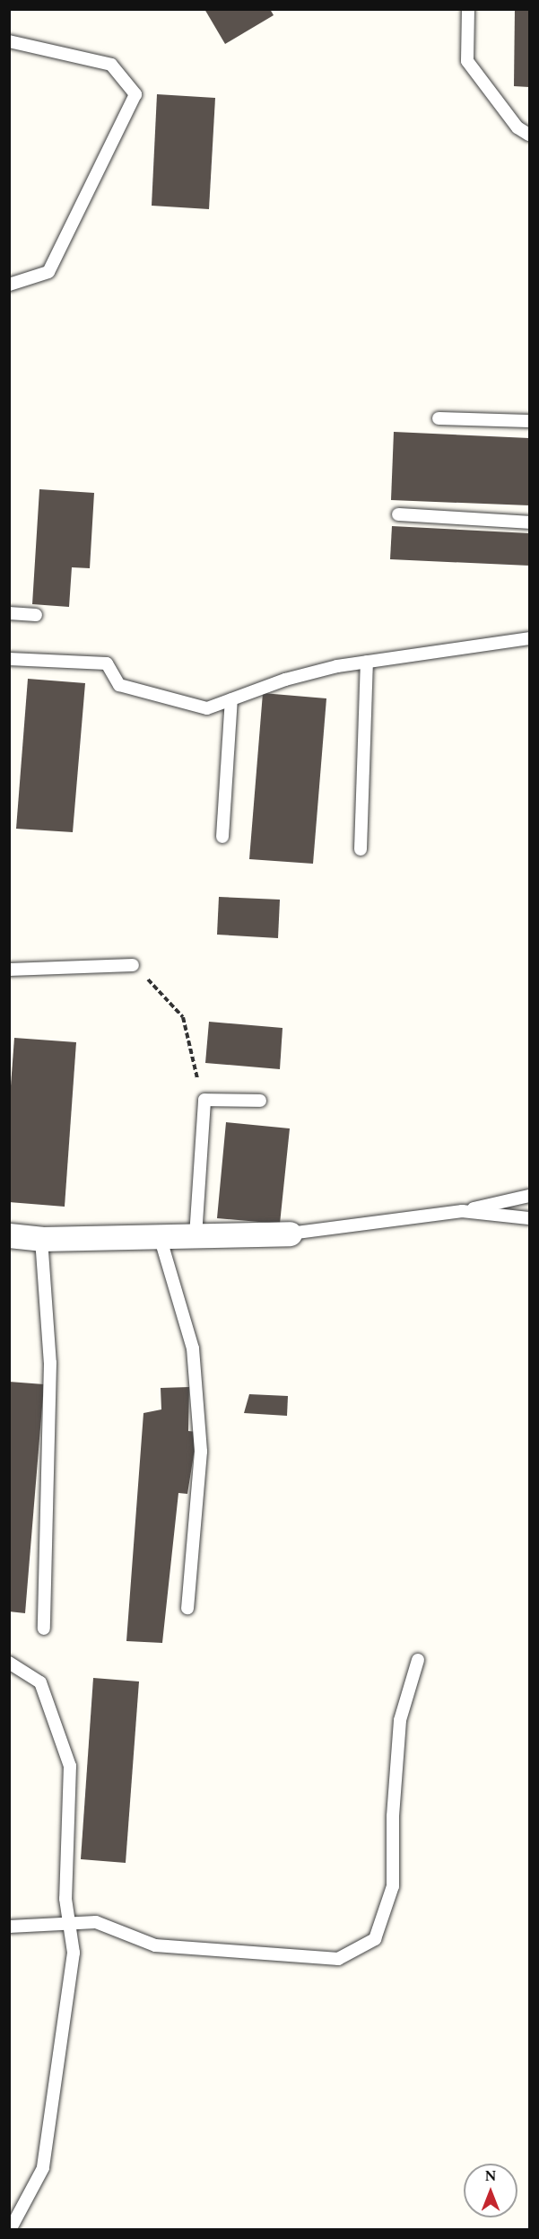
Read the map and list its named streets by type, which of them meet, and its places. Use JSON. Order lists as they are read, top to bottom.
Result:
{
  "north": "top"
}
